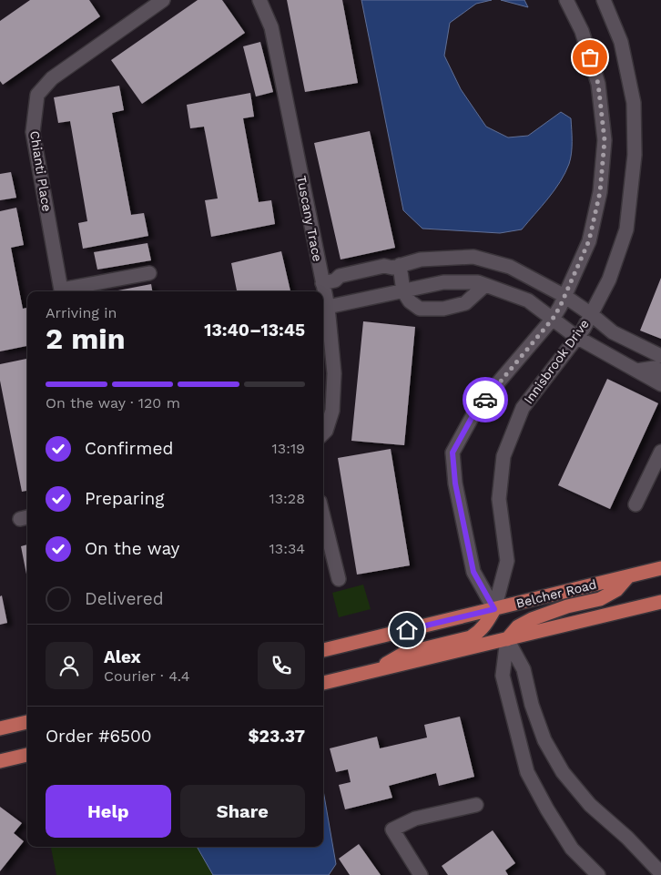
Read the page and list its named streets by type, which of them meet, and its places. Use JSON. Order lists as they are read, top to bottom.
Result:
{
  "streets": {
    "main road": ["Belcher Road"],
    "street": ["Chianti Place", "Tuscany Trace", "Innisbrook Drive"]
  },
  "crossings": [
    ["Innisbrook Drive", "Belcher Road"]
  ],
  "page": {
    "heading": ["2 min", "Arriving in", "13:40–13:45"],
    "panel": [
      "Alex",
      "Courier · 4.4",
      "Order #6500",
      "$23.37"
    ],
    "bar": "On the way · 120 m",
    "list": [
      ["Confirmed", "13:19"],
      ["Preparing", "13:28"],
      ["On the way", "13:34"],
      "Delivered"
    ],
    "buttons": ["Help", "Share"]
  }
}
